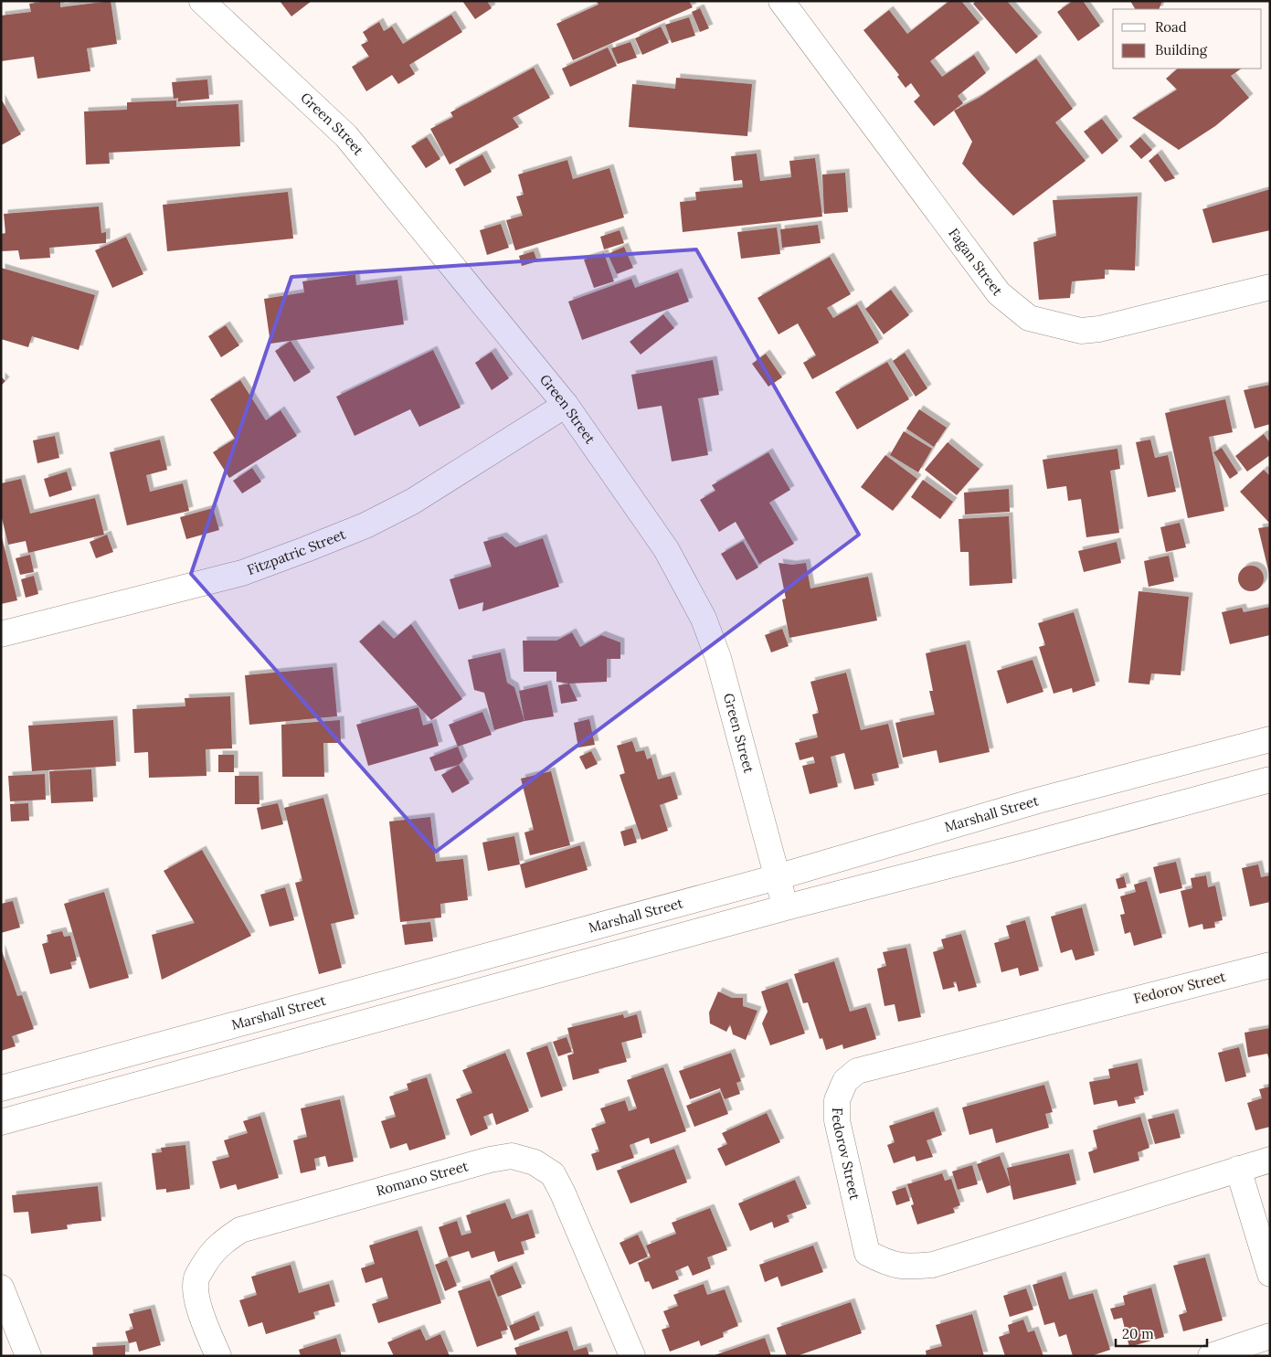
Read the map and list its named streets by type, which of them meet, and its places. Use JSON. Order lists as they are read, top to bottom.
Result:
{
  "streets": {
    "street": [
      "Green Street",
      "Fagan Street",
      "Fitzpatric Street",
      "Marshall Street",
      "Fedorov Street",
      "Romano Street"
    ]
  },
  "crossings": [
    ["Green Street", "Fitzpatric Street"],
    ["Green Street", "Marshall Street"]
  ],
  "legend": ["Road", "Building"],
  "scale_bar": "20 m"
}
